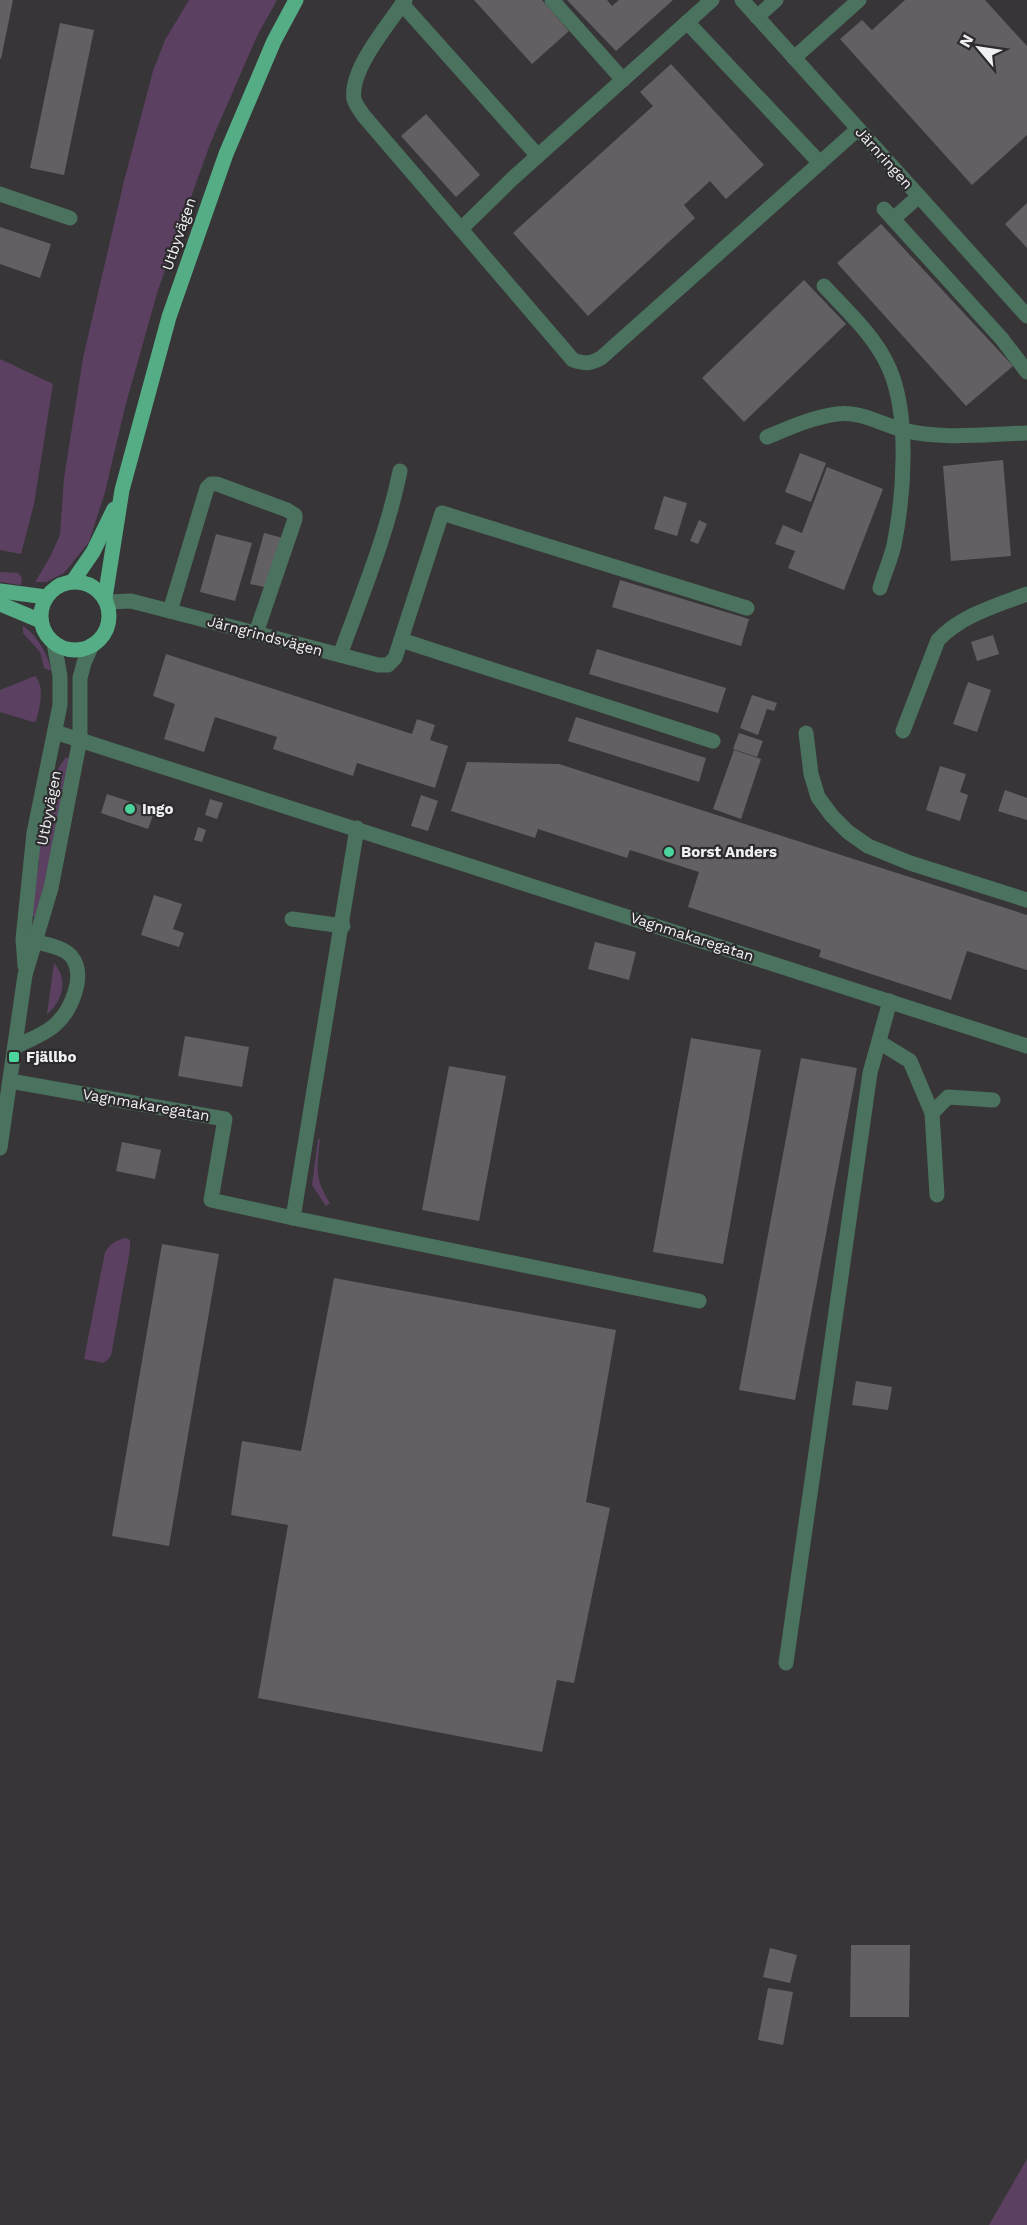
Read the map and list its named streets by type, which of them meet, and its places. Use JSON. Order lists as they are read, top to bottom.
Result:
{
  "streets": {
    "main road": ["Utbyvägen"],
    "street": ["Järnringen", "Järngrindsvägen", "Vagnmakaregatan"]
  },
  "crossings": [
    ["Utbyvägen", "Järngrindsvägen"],
    ["Utbyvägen", "Vagnmakaregatan"]
  ],
  "places": {
    "other": ["Ingo", "Borst Anders"],
    "transit": ["Fjällbo"]
  },
  "north": "top left"
}
